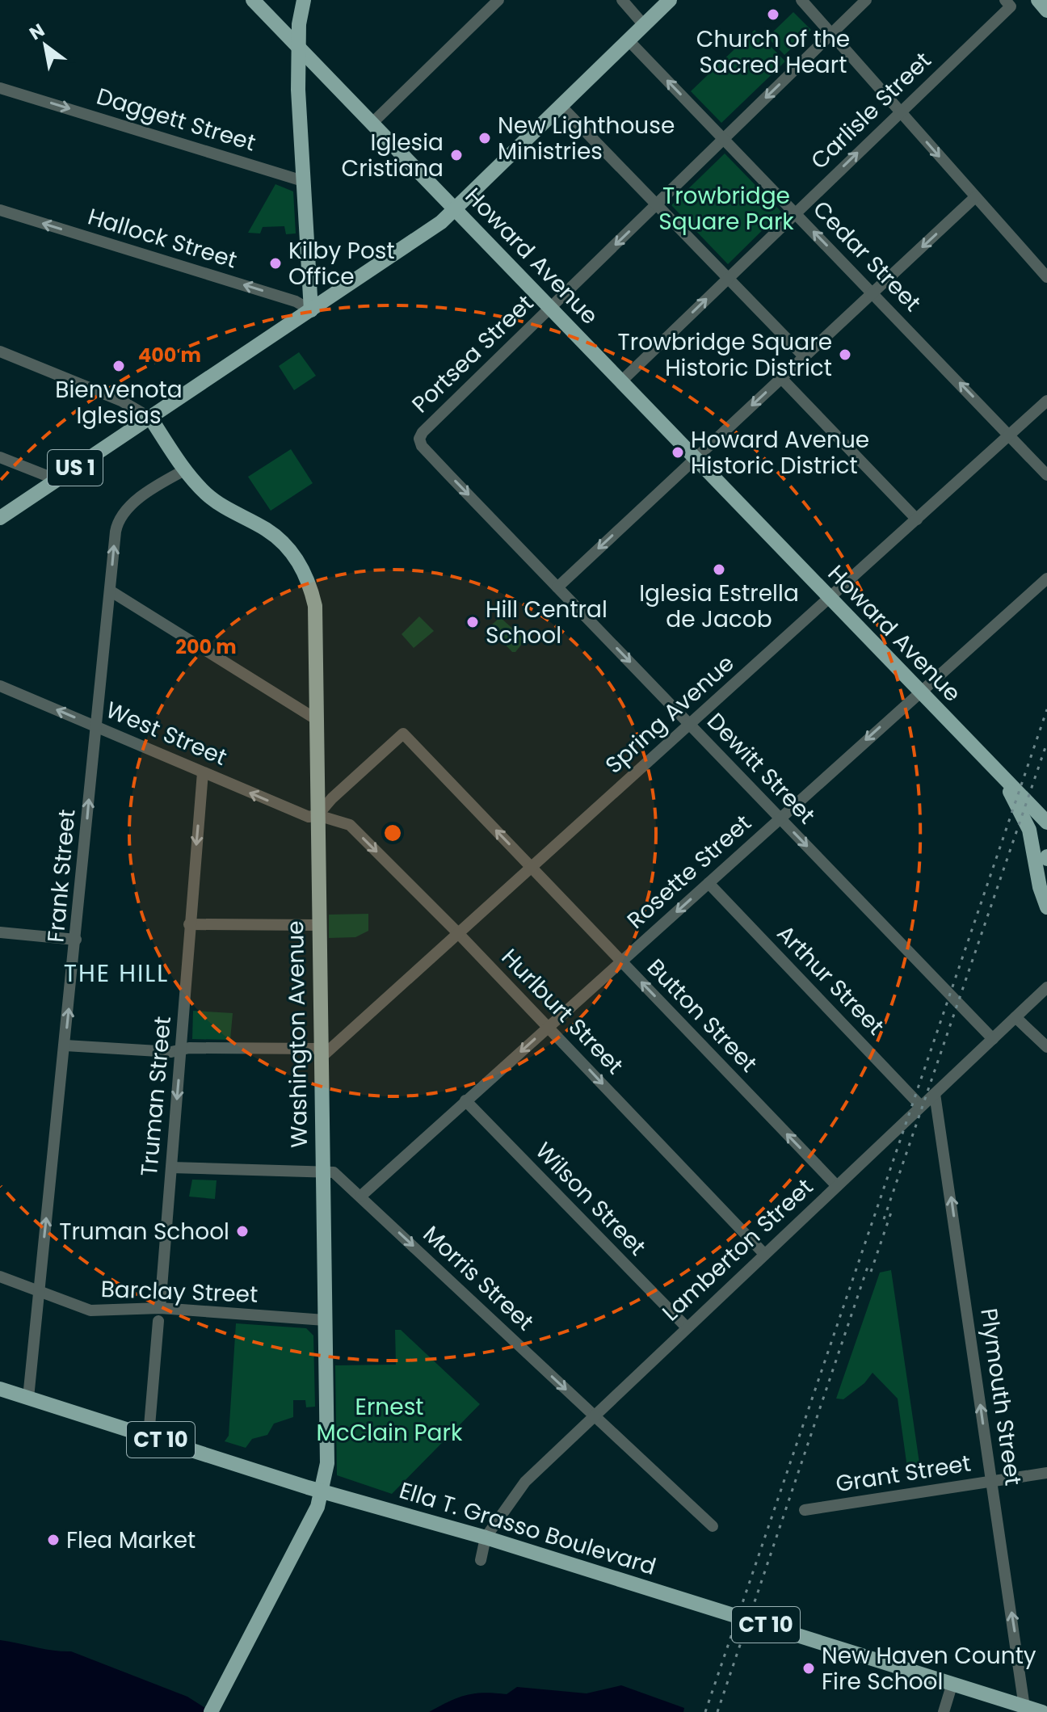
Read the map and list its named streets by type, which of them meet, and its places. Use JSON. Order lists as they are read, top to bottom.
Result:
{
  "streets": {
    "main road": [
      "Howard Avenue",
      "US 1",
      "Washington Avenue",
      "CT 10",
      "Ella T. Grasso Boulevard"
    ],
    "street": [
      "Carlisle Street",
      "Daggett Street",
      "Hallock Street",
      "Cedar Street",
      "Portsea Street",
      "Spring Avenue",
      "West Street",
      "Dewitt Street",
      "Rosette Street",
      "Frank Street",
      "Arthur Street",
      "Hurlburt Street",
      "Button Street",
      "Truman Street",
      "Wilson Street",
      "Lamberton Street",
      "Morris Street",
      "Barclay Street",
      "Plymouth Street",
      "Grant Street"
    ]
  },
  "crossings": [
    ["Carlisle Street", "Howard Avenue"],
    ["Carlisle Street", "Cedar Street"],
    ["Hallock Street", "US 1"],
    ["Howard Avenue", "Portsea Street"],
    ["Howard Avenue", "US 1"],
    ["Howard Avenue", "Spring Avenue"],
    ["Howard Avenue", "Rosette Street"],
    ["Cedar Street", "Portsea Street"],
    ["Cedar Street", "US 1"],
    ["Cedar Street", "Spring Avenue"],
    ["Portsea Street", "Dewitt Street"],
    ["US 1", "Washington Avenue"],
    ["Spring Avenue", "Dewitt Street"],
    ["Spring Avenue", "Hurlburt Street"],
    ["Spring Avenue", "Button Street"],
    ["Spring Avenue", "Washington Avenue"],
    ["West Street", "Frank Street"],
    ["West Street", "Hurlburt Street"],
    ["West Street", "Button Street"],
    ["West Street", "Washington Avenue"],
    ["West Street", "Truman Street"],
    ["Dewitt Street", "Rosette Street"],
    ["Dewitt Street", "Lamberton Street"],
    ["Rosette Street", "Arthur Street"],
    ["Rosette Street", "Hurlburt Street"],
    ["Rosette Street", "Button Street"],
    ["Rosette Street", "Wilson Street"],
    ["Rosette Street", "Morris Street"],
    ["Frank Street", "Washington Avenue"],
    ["Frank Street", "Barclay Street"],
    ["Frank Street", "Ella T. Grasso Boulevard"],
    ["Arthur Street", "Lamberton Street"],
    ["Hurlburt Street", "Button Street"],
    ["Hurlburt Street", "Washington Avenue"],
    ["Hurlburt Street", "Lamberton Street"],
    ["Button Street", "Washington Avenue"],
    ["Button Street", "Lamberton Street"],
    ["Washington Avenue", "Morris Street"],
    ["Washington Avenue", "Barclay Street"],
    ["Washington Avenue", "Ella T. Grasso Boulevard"],
    ["Truman Street", "Morris Street"],
    ["Truman Street", "Barclay Street"],
    ["Wilson Street", "Lamberton Street"],
    ["Lamberton Street", "Morris Street"],
    ["Lamberton Street", "Plymouth Street"],
    ["Lamberton Street", "Ella T. Grasso Boulevard"],
    ["Plymouth Street", "Grant Street"],
    ["Plymouth Street", "Ella T. Grasso Boulevard"]
  ],
  "one_way": [
    "Carlisle Street",
    "Daggett Street",
    "Hallock Street",
    "Portsea Street",
    "West Street",
    "Dewitt Street",
    "Rosette Street",
    "Frank Street",
    "Hurlburt Street",
    "Button Street",
    "Truman Street",
    "Morris Street",
    "Plymouth Street"
  ],
  "districts": ["THE HILL"],
  "parks": ["Trowbridge Square Park", "Ernest McClain Park"],
  "places": [
    "Church of the Sacred Heart",
    "New Lighthouse Ministries",
    "Iglesia Cristiana",
    "Kilby Post Office",
    "Trowbridge Square Historic District",
    "Bienvenota Iglesias",
    "Howard Avenue Historic District",
    "Iglesia Estrella de Jacob",
    "Hill Central School",
    "Truman School",
    "Flea Market",
    "New Haven County Fire School"
  ],
  "north": "top left",
  "rings": ["400 m", "200 m"]
}
